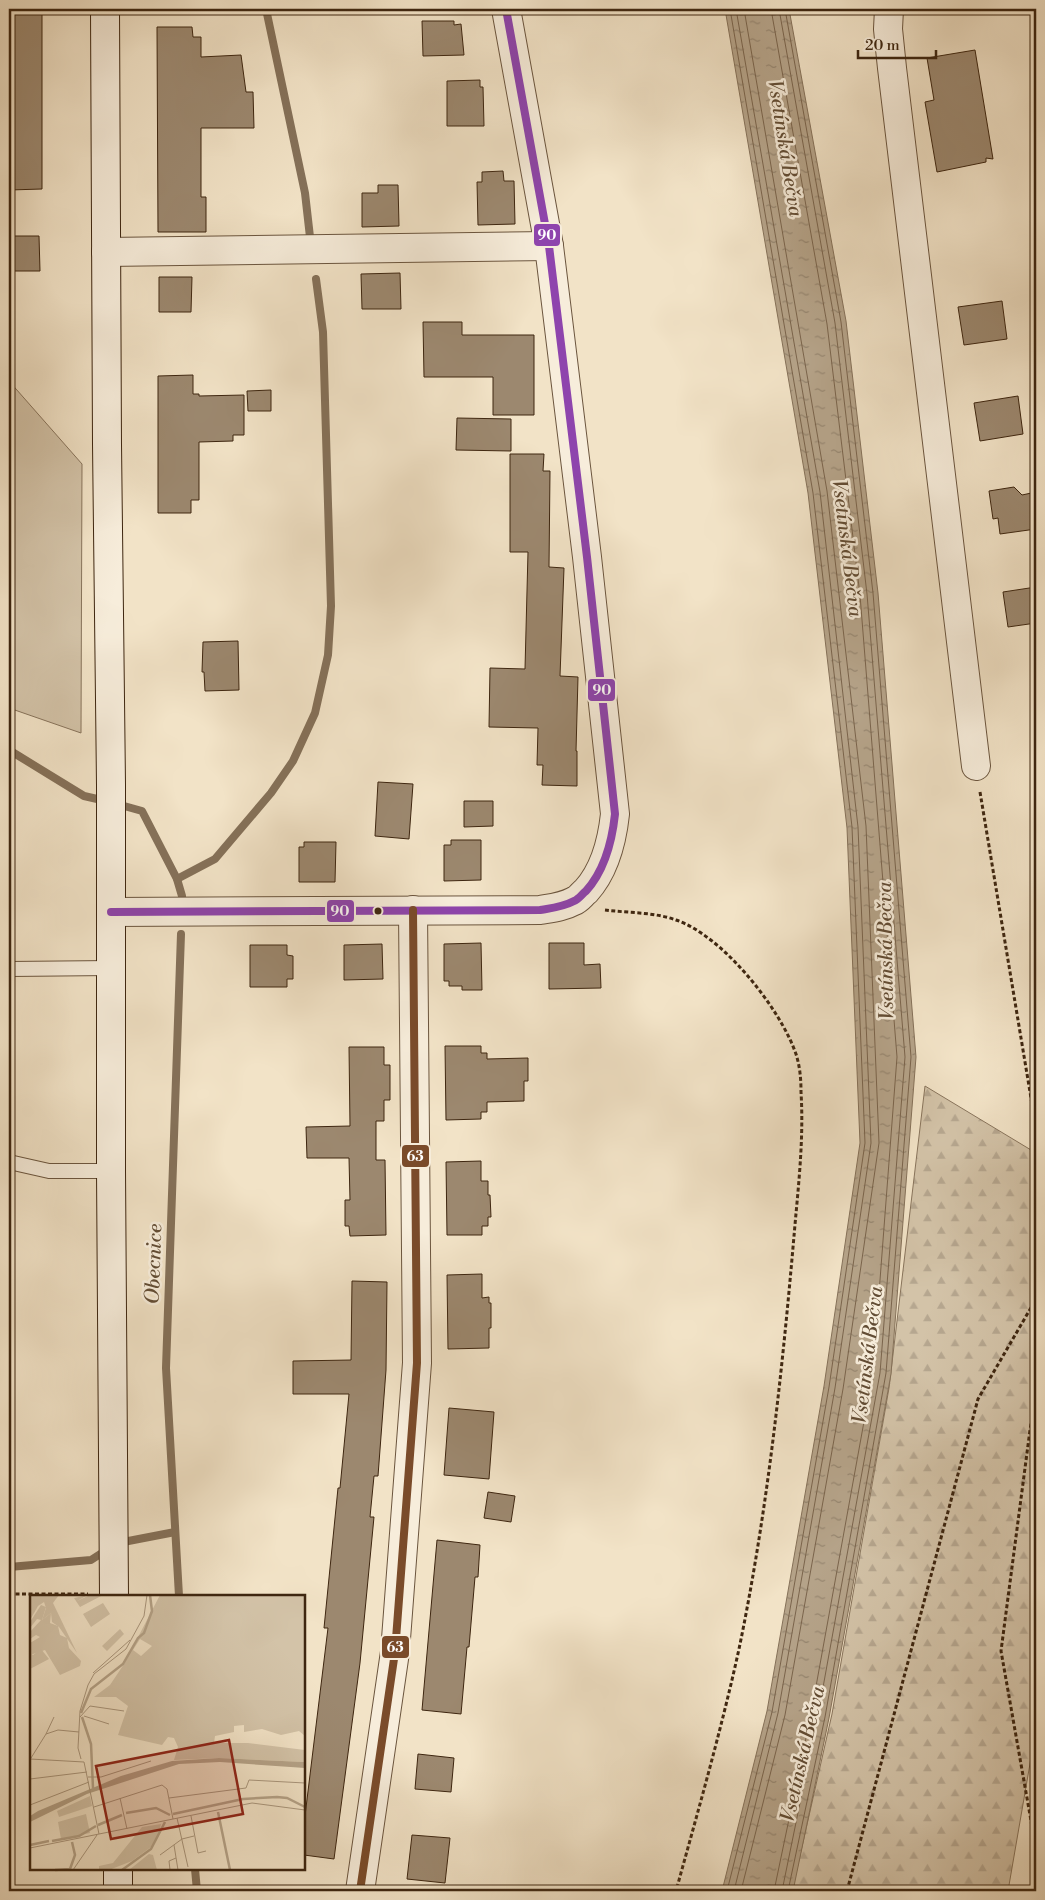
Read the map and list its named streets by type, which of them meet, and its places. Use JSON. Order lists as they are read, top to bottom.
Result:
{
  "water": ["Vsetínská Bečva", "Obecnice"],
  "lines": ["transit line 90", "transit line 63"],
  "scale_bar": "20 m"
}
